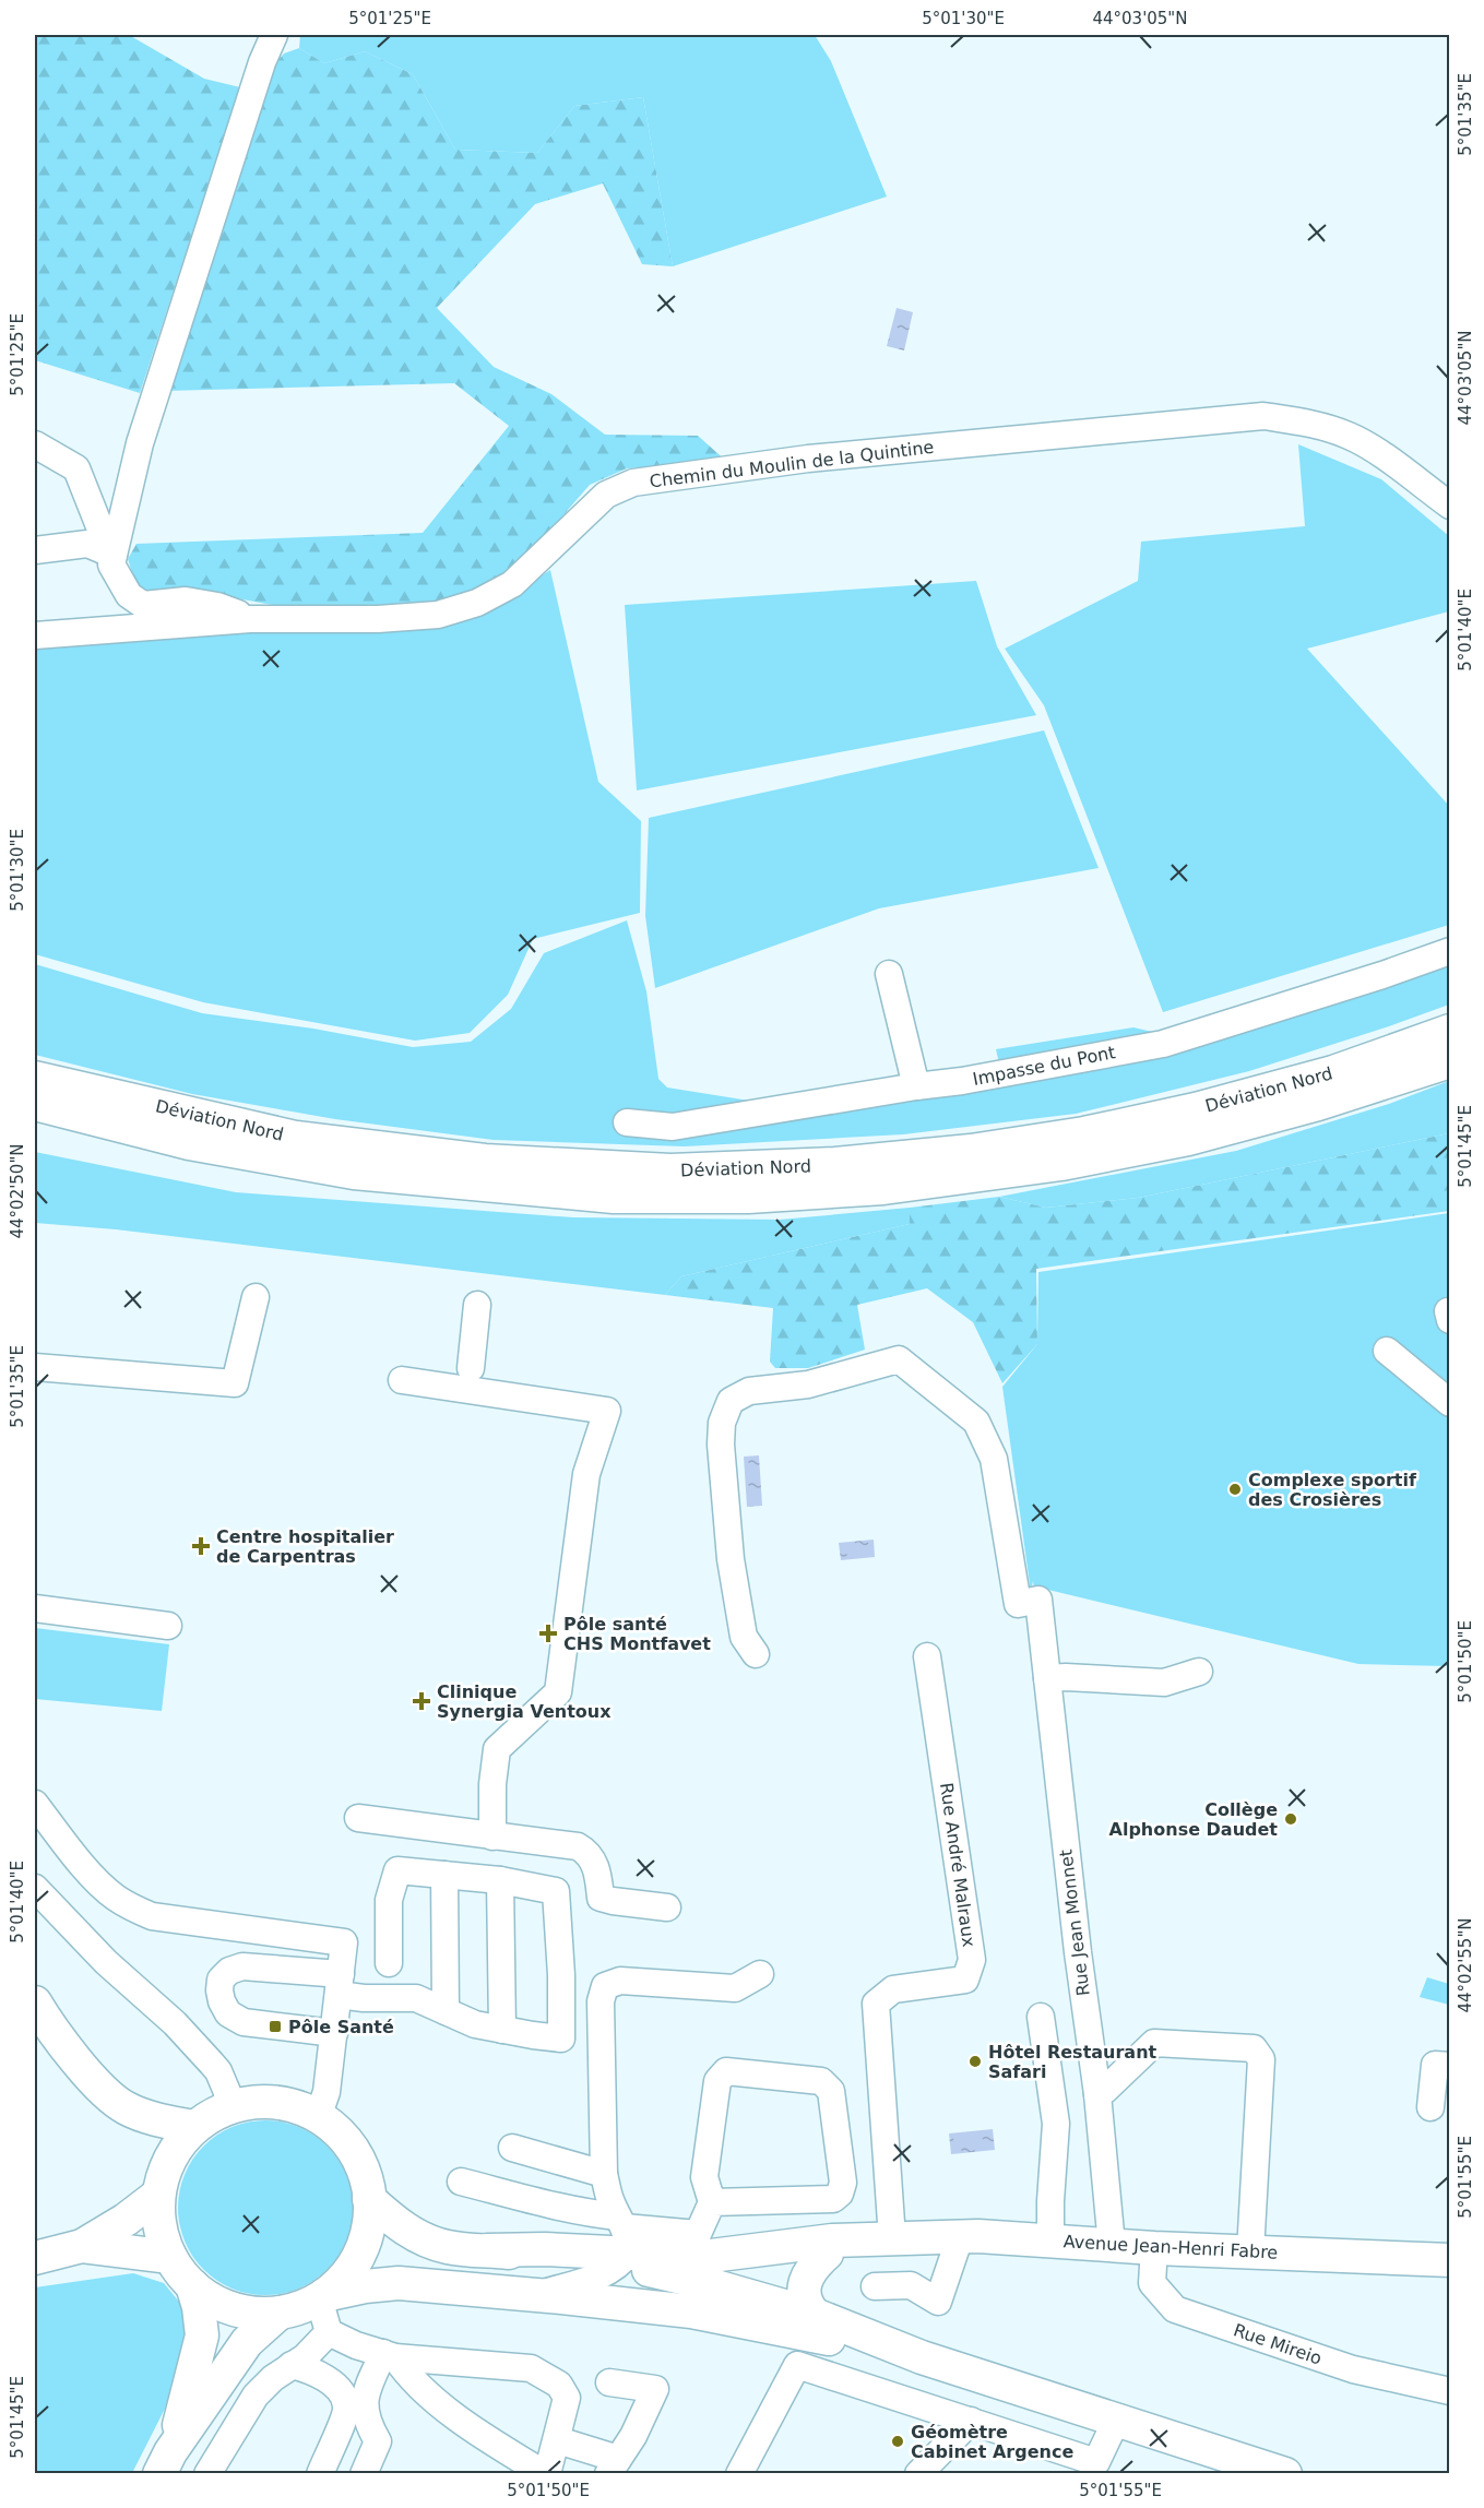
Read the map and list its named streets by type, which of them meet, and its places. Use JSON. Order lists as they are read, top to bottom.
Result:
{
  "streets": {
    "main road": ["Déviation Nord", "Avenue Jean-Henri Fabre"],
    "street": [
      "Chemin du Moulin de la Quintine",
      "Impasse du Pont",
      "Rue André Malraux",
      "Rue Jean Monnet",
      "Rue Mireio"
    ]
  },
  "crossings": [
    ["Rue André Malraux", "Avenue Jean-Henri Fabre"],
    ["Rue Jean Monnet", "Avenue Jean-Henri Fabre"],
    ["Avenue Jean-Henri Fabre", "Rue Mireio"]
  ],
  "places": {
    "other": [
      "Complexe sportif des Crosières",
      "Collège Alphonse Daudet",
      "Hôtel Restaurant Safari",
      "Géomètre Cabinet Argence"
    ],
    "health": ["Centre hospitalier de Carpentras", "Pôle santé CHS Montfavet", "Clinique Synergia Ventoux"],
    "transit": ["Pôle Santé"]
  },
  "coordinates": [
    "5°01'25\"E",
    "5°01'30\"E",
    "44°03'05\"N",
    "5°01'35\"E",
    "5°01'40\"E",
    "5°01'45\"E",
    "44°02'50\"N",
    "5°01'50\"E",
    "44°02'55\"N",
    "5°01'55\"E"
  ]
}
